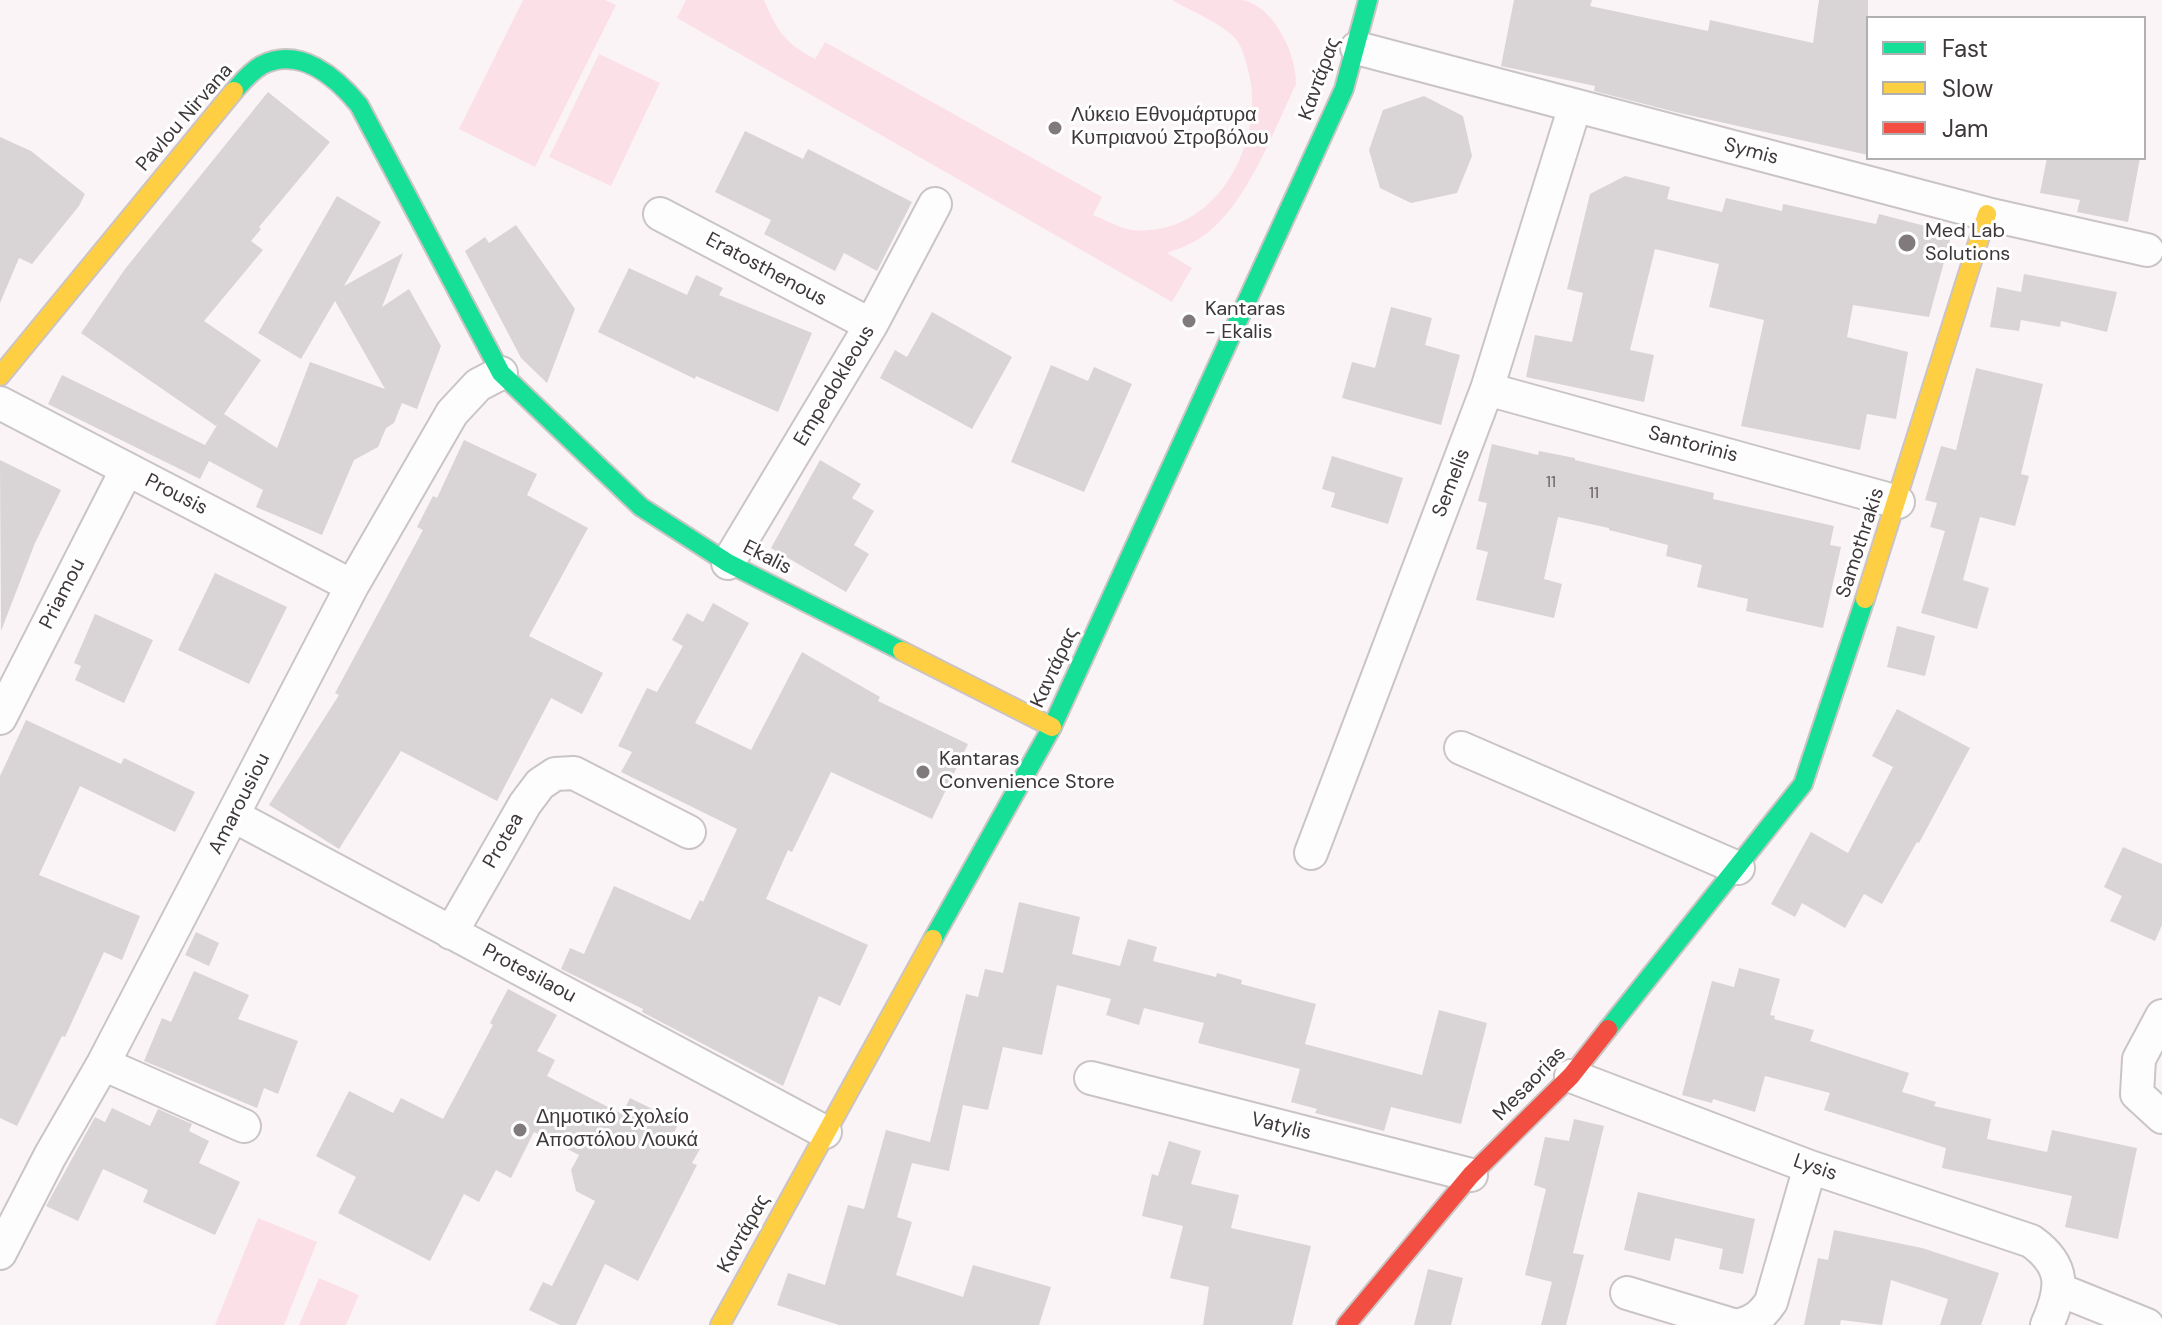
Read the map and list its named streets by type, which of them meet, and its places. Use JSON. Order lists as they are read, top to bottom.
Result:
{
  "streets": {
    "street": [
      "Καντάρας",
      "Pavlou Nirvana",
      "Symis",
      "Eratosthenous",
      "Empedokleous",
      "Santorinis",
      "Semelis",
      "Prousis",
      "Samothrakis",
      "Ekalis",
      "Priamou",
      "Amarousiou",
      "Protea",
      "Protesilaou",
      "Mesaorias",
      "Vatylis",
      "Lysis"
    ]
  },
  "crossings": [
    ["Καντάρας", "Symis"],
    ["Καντάρας", "Ekalis"],
    ["Καντάρας", "Protesilaou"],
    ["Pavlou Nirvana", "Ekalis"],
    ["Pavlou Nirvana", "Amarousiou"],
    ["Symis", "Semelis"],
    ["Symis", "Samothrakis"],
    ["Eratosthenous", "Empedokleous"],
    ["Empedokleous", "Ekalis"],
    ["Santorinis", "Semelis"],
    ["Santorinis", "Samothrakis"],
    ["Prousis", "Priamou"],
    ["Prousis", "Amarousiou"],
    ["Samothrakis", "Mesaorias"],
    ["Ekalis", "Amarousiou"],
    ["Amarousiou", "Protesilaou"],
    ["Protea", "Protesilaou"],
    ["Mesaorias", "Vatylis"],
    ["Mesaorias", "Lysis"]
  ],
  "places": [
    "Λύκειο Εθνομάρτυρα Κυπριανού Στροβόλου",
    "Med Lab Solutions",
    "Kantaras - Ekalis",
    "Kantaras Convenience Store",
    "Δημοτικό Σχολείο Αποστόλου Λουκά"
  ],
  "house_numbers": ["11", "11"],
  "legend": ["Fast", "Slow", "Jam"]
}
